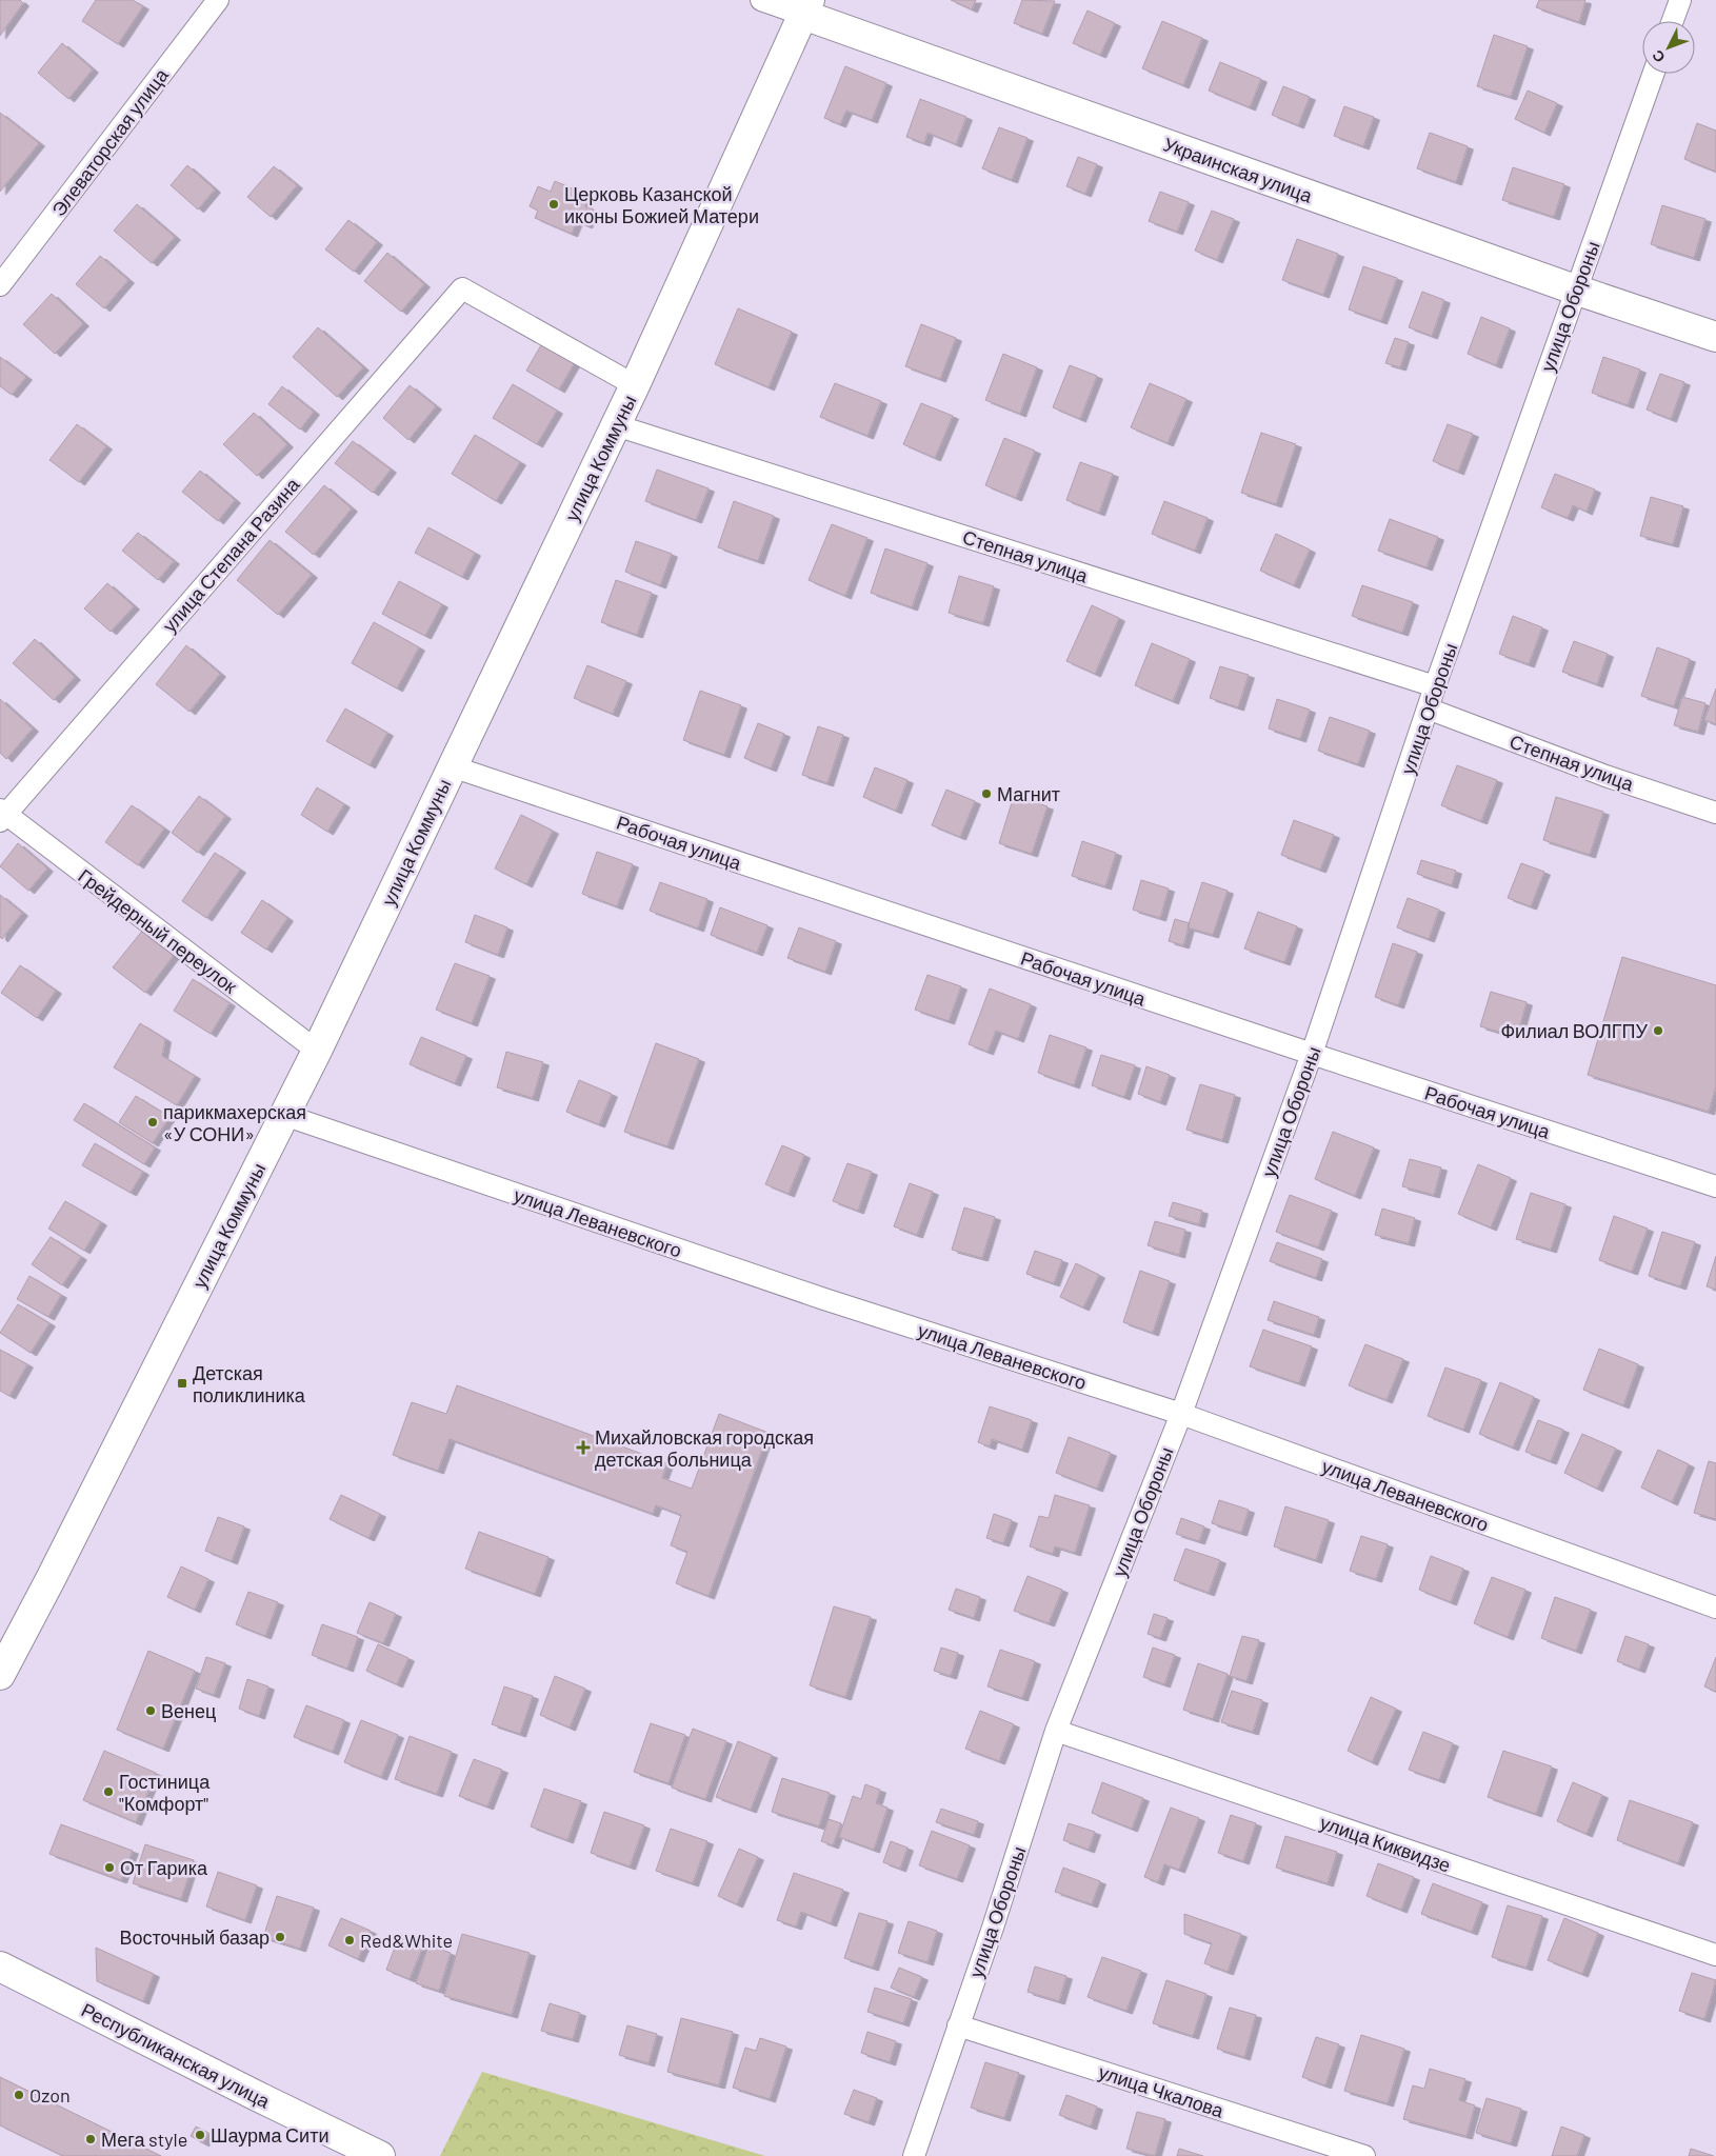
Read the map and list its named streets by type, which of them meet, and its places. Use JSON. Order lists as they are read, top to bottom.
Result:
{
  "streets": {
    "street": [
      "Элеваторская улица",
      "Украинская улица",
      "улица Обороны",
      "улица Коммуны",
      "улица Степана Разина",
      "Степная улица",
      "Рабочая улица",
      "Грейдерный переулок",
      "улица Леваневского",
      "улица Киквидзе",
      "Республиканская улица",
      "улица Чкалова"
    ]
  },
  "crossings": [
    ["Украинская улица", "улица Обороны"],
    ["Украинская улица", "улица Коммуны"],
    ["улица Обороны", "Степная улица"],
    ["улица Обороны", "Рабочая улица"],
    ["улица Обороны", "улица Леваневского"],
    ["улица Обороны", "улица Киквидзе"],
    ["улица Обороны", "улица Чкалова"],
    ["улица Коммуны", "улица Степана Разина"],
    ["улица Коммуны", "Степная улица"],
    ["улица Коммуны", "Рабочая улица"],
    ["улица Коммуны", "Грейдерный переулок"],
    ["улица Коммуны", "улица Леваневского"],
    ["улица Степана Разина", "Грейдерный переулок"]
  ],
  "places": {
    "other": [
      "Церковь Казанской иконы Божией Матери",
      "Магнит",
      "Филиал ВОЛГПУ",
      "парикмахерская «У СОНИ»",
      "Венец",
      "Гостиница \"Комфорт\"",
      "От Гарика",
      "Восточный базар",
      "Red&White",
      "Ozon",
      "Шаурма Сити",
      "Мега style"
    ],
    "transit": ["Детская поликлиника"],
    "health": ["Михайловская городская детская больница"]
  },
  "north": "bottom left"
}
